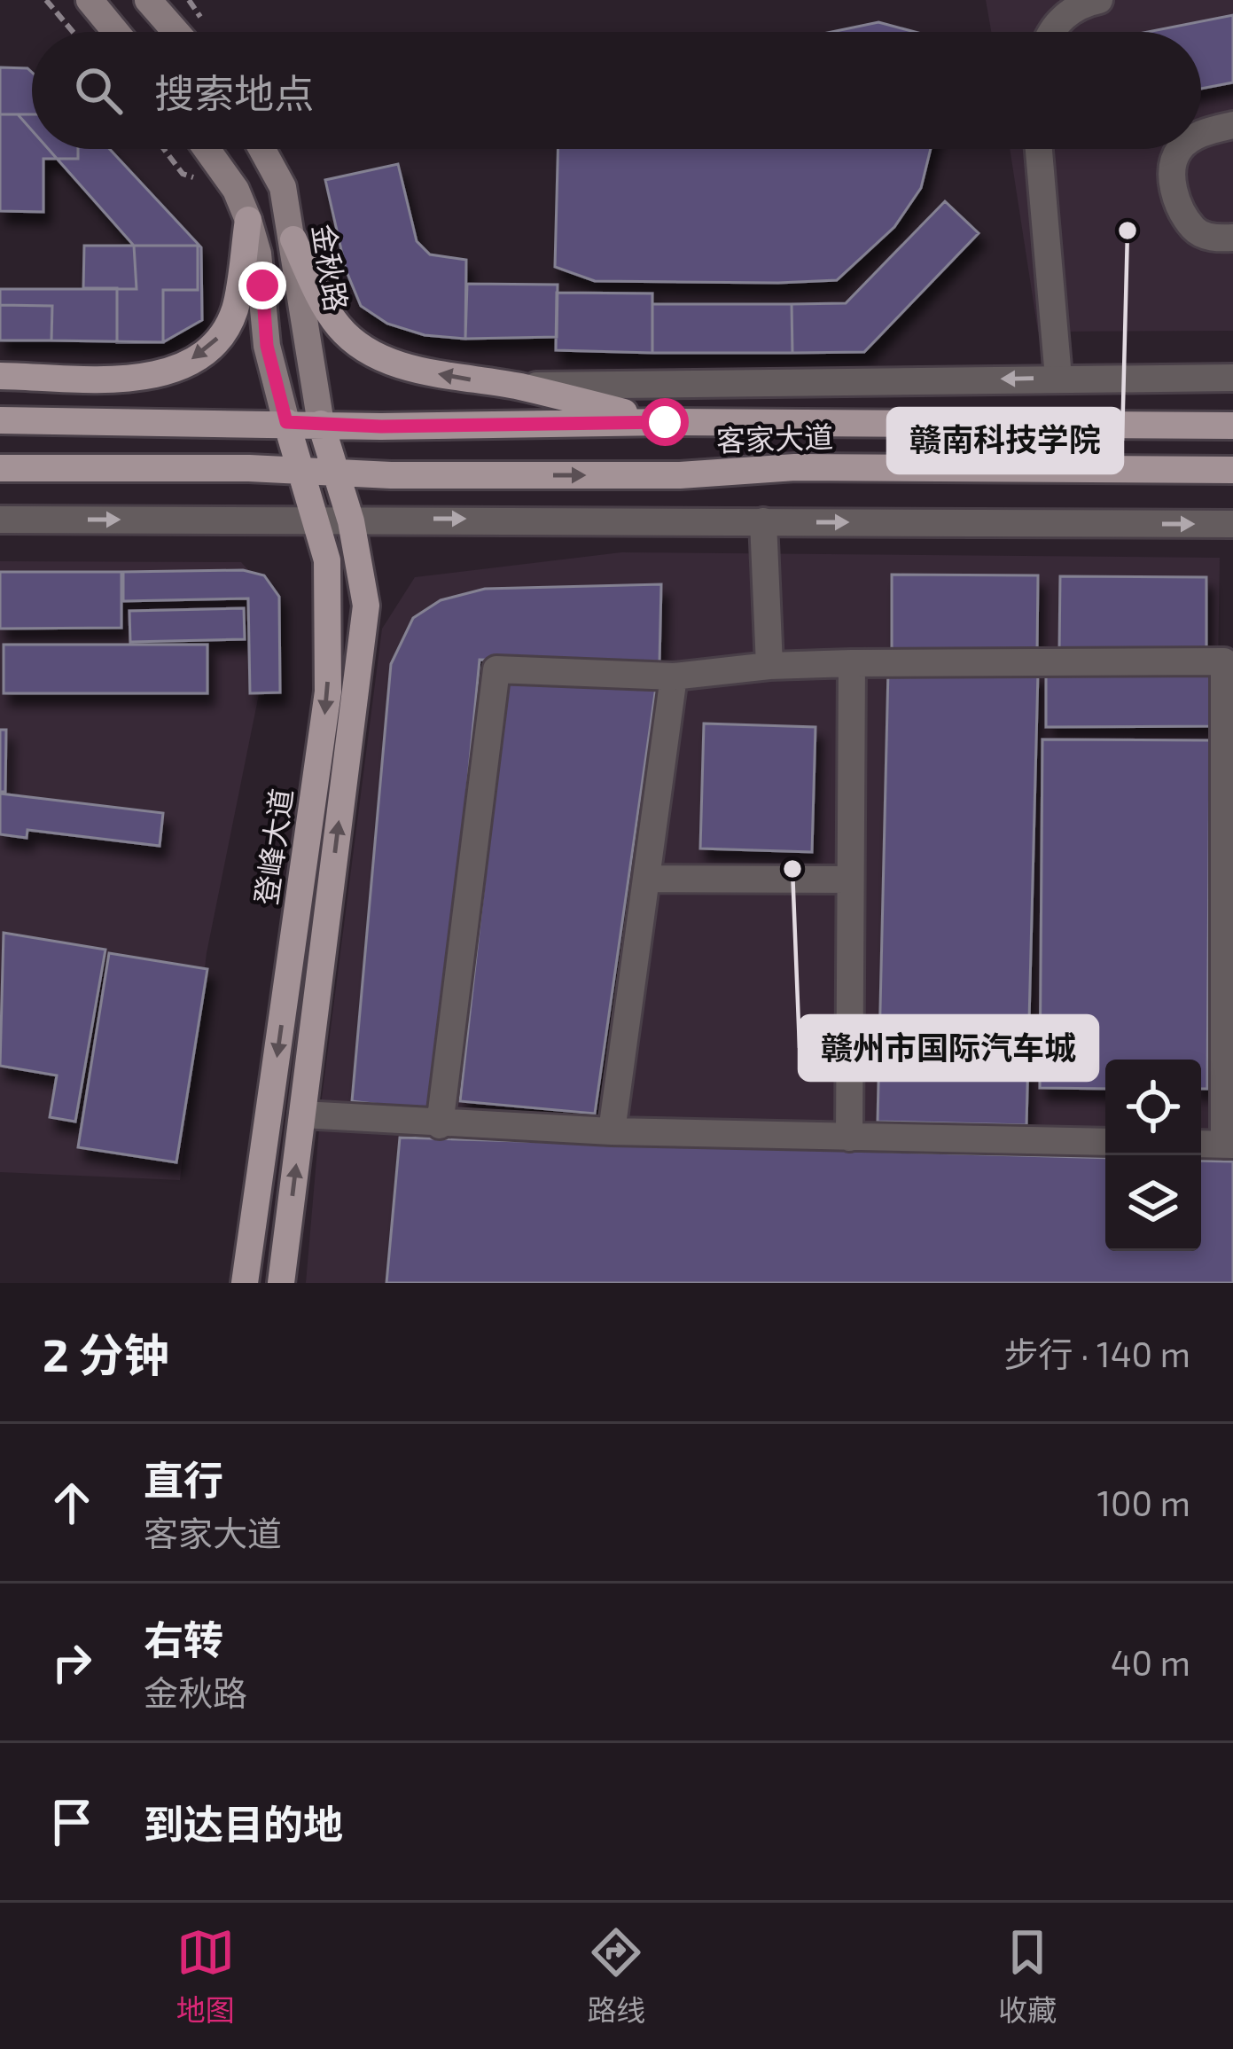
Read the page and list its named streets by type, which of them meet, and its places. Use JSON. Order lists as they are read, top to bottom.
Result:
{
  "streets": {
    "main road": ["金秋路", "客家大道", "登峰大道"]
  },
  "crossings": [
    ["金秋路", "客家大道"],
    ["金秋路", "登峰大道"],
    ["客家大道", "登峰大道"]
  ],
  "places": ["赣南科技学院", "赣州市国际汽车城"],
  "page": {
    "search": "搜索地点",
    "heading": ["2 分钟", "步行 · 140 m"],
    "list": [
      ["直行", "客家大道", "100 m"],
      ["右转", "金秋路", "40 m"],
      "到达目的地"
    ],
    "nav": ["地图", "路线", "收藏"]
  }
}
